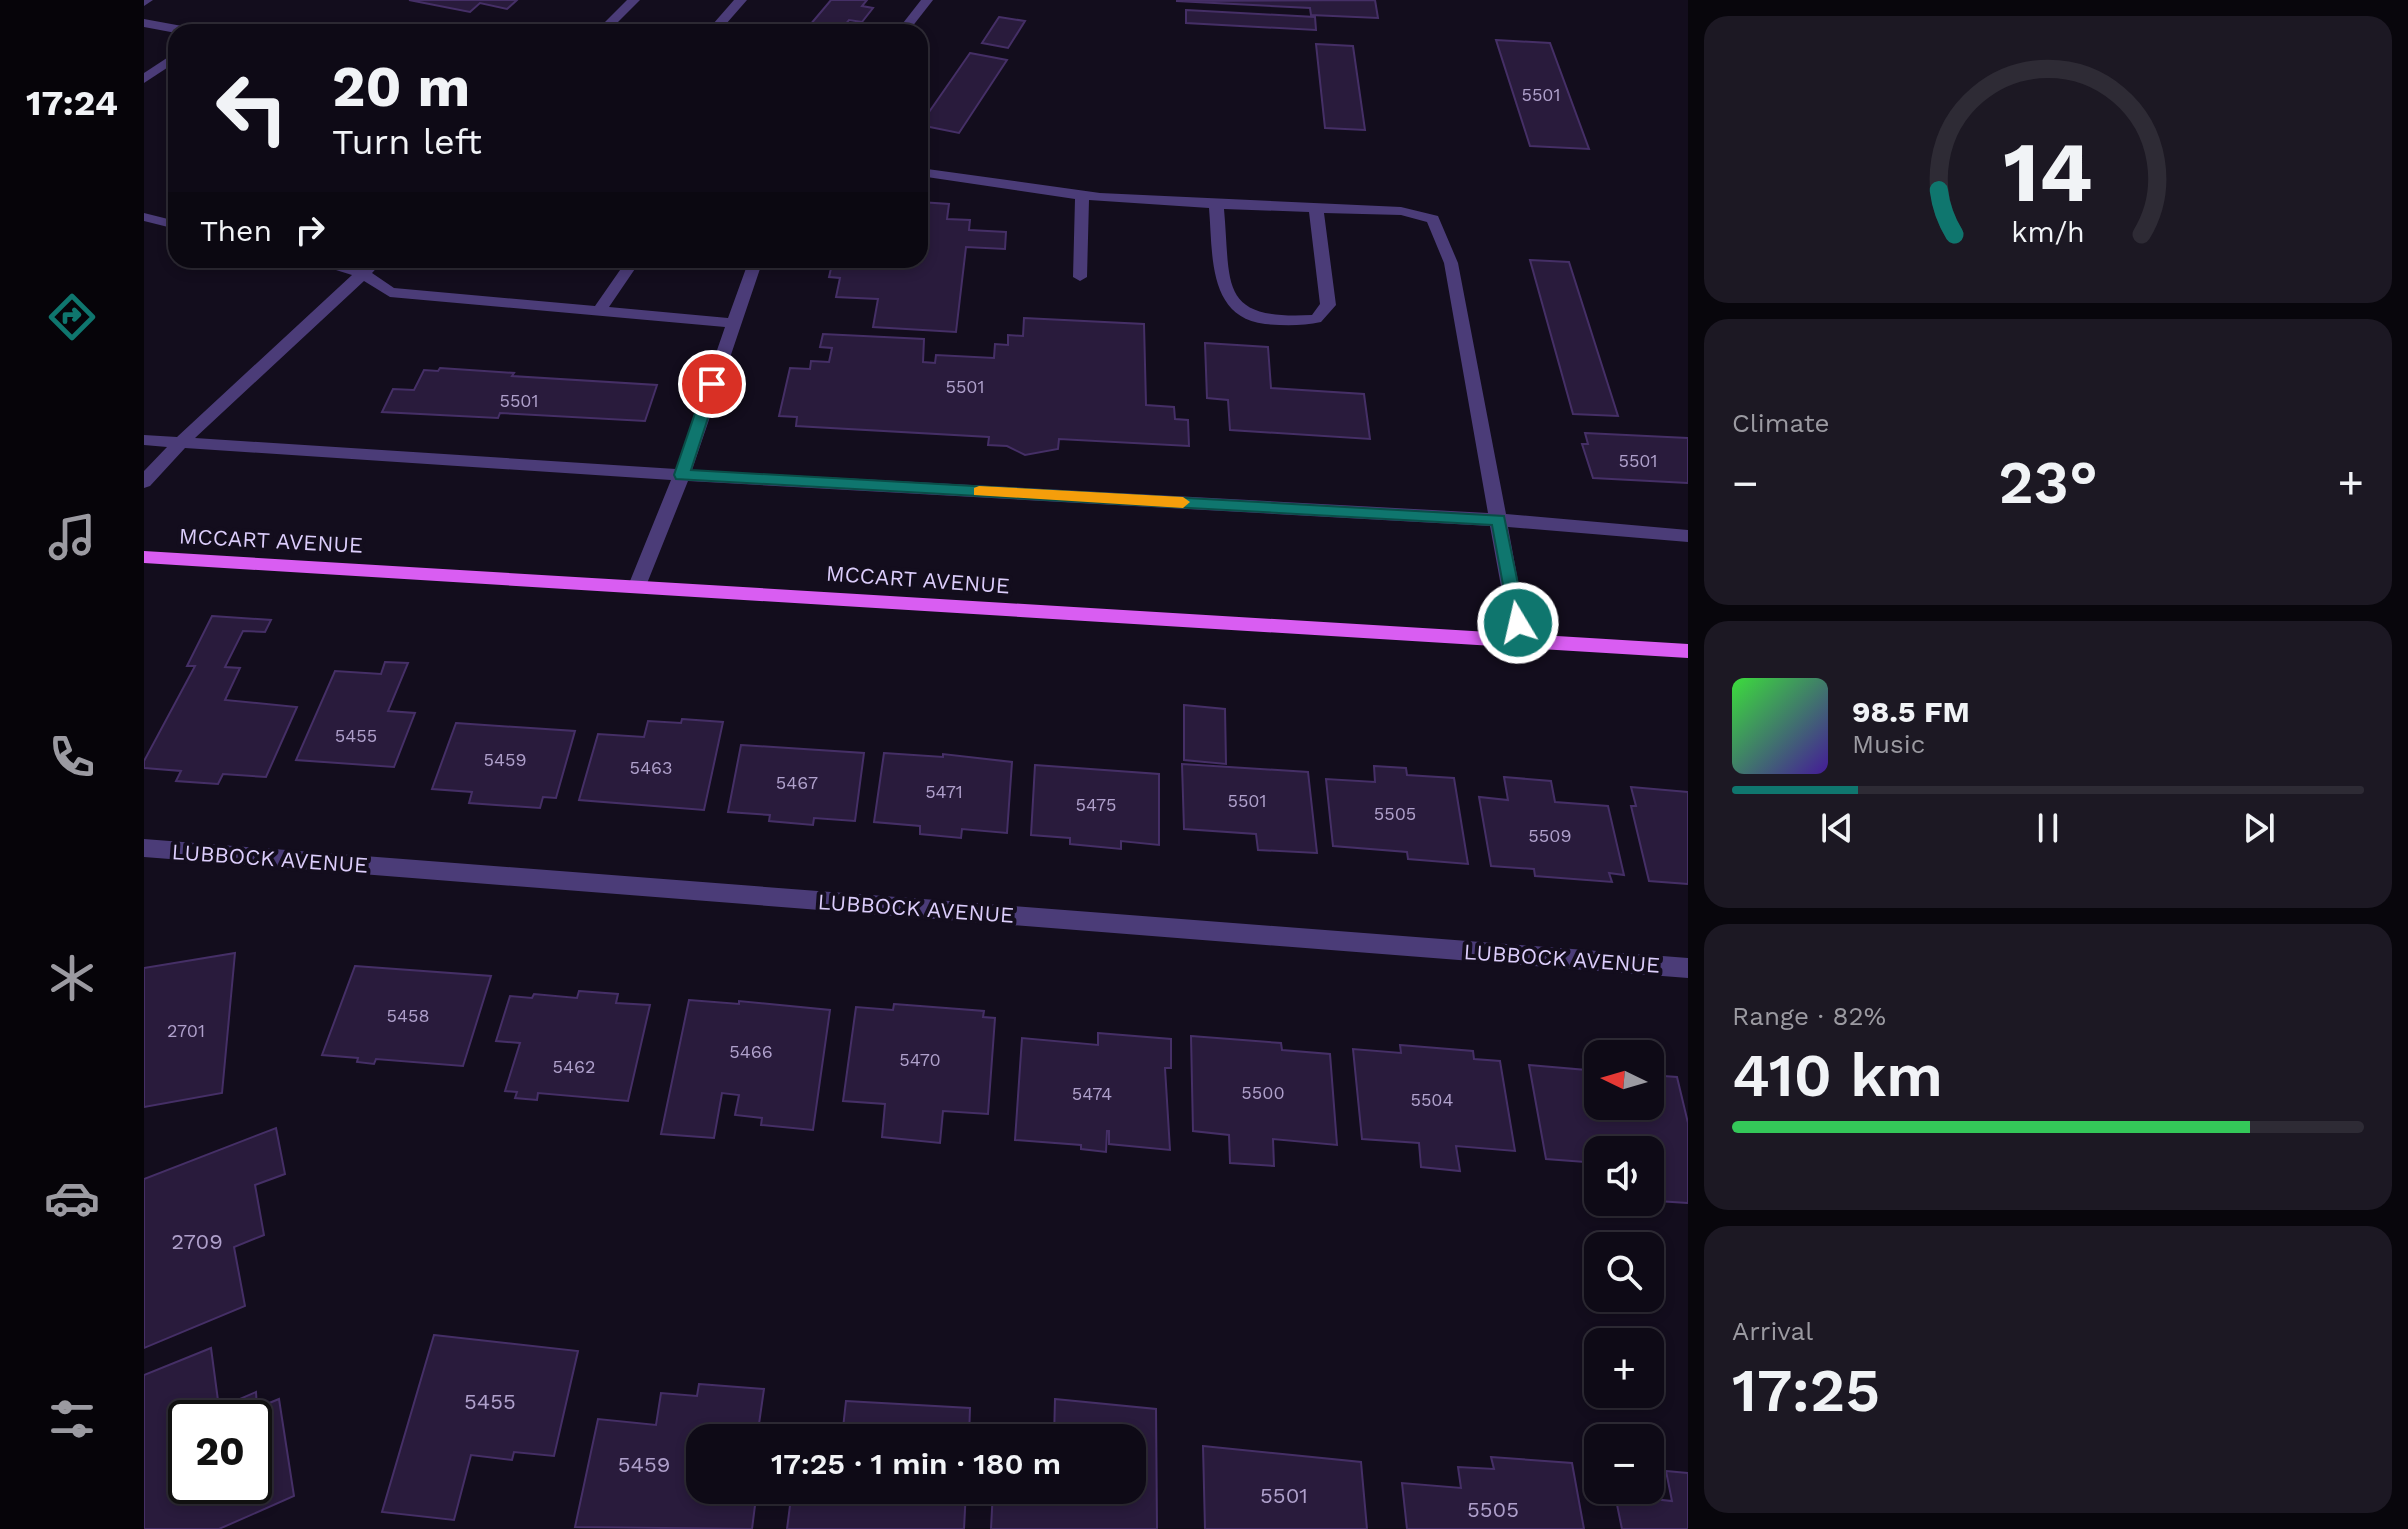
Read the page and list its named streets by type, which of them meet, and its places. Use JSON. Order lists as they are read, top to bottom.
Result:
{
  "streets": {
    "main road": ["MCCART AVENUE"],
    "street": ["LUBBOCK AVENUE"]
  },
  "house_numbers": [
    "5501",
    "5501",
    "5501",
    "5501",
    "5455",
    "5459",
    "5463",
    "5467",
    "5471",
    "5501",
    "5475",
    "5505",
    "5509",
    "5458",
    "2701",
    "5466",
    "5470",
    "5462",
    "5500",
    "5474",
    "5504",
    "2709",
    "5455",
    "5459",
    "5501",
    "5505"
  ],
  "north": "left",
  "page": {
    "tabs": "17:24",
    "turn": ["20 m", "Turn left"],
    "then": "Then",
    "tile": [
      "Climate",
      ["Range · 82%", "410 km"],
      ["Arrival", "17:25"]
    ],
    "heat": ["−", "23°", "+"],
    "song": ["98.5 FM", "Music"],
    "map_buttons": ["+", "−"],
    "limit": "20",
    "trip": "17:25 · 1 min · 180 m",
    "gauge": ["14", "km/h"]
  }
}
